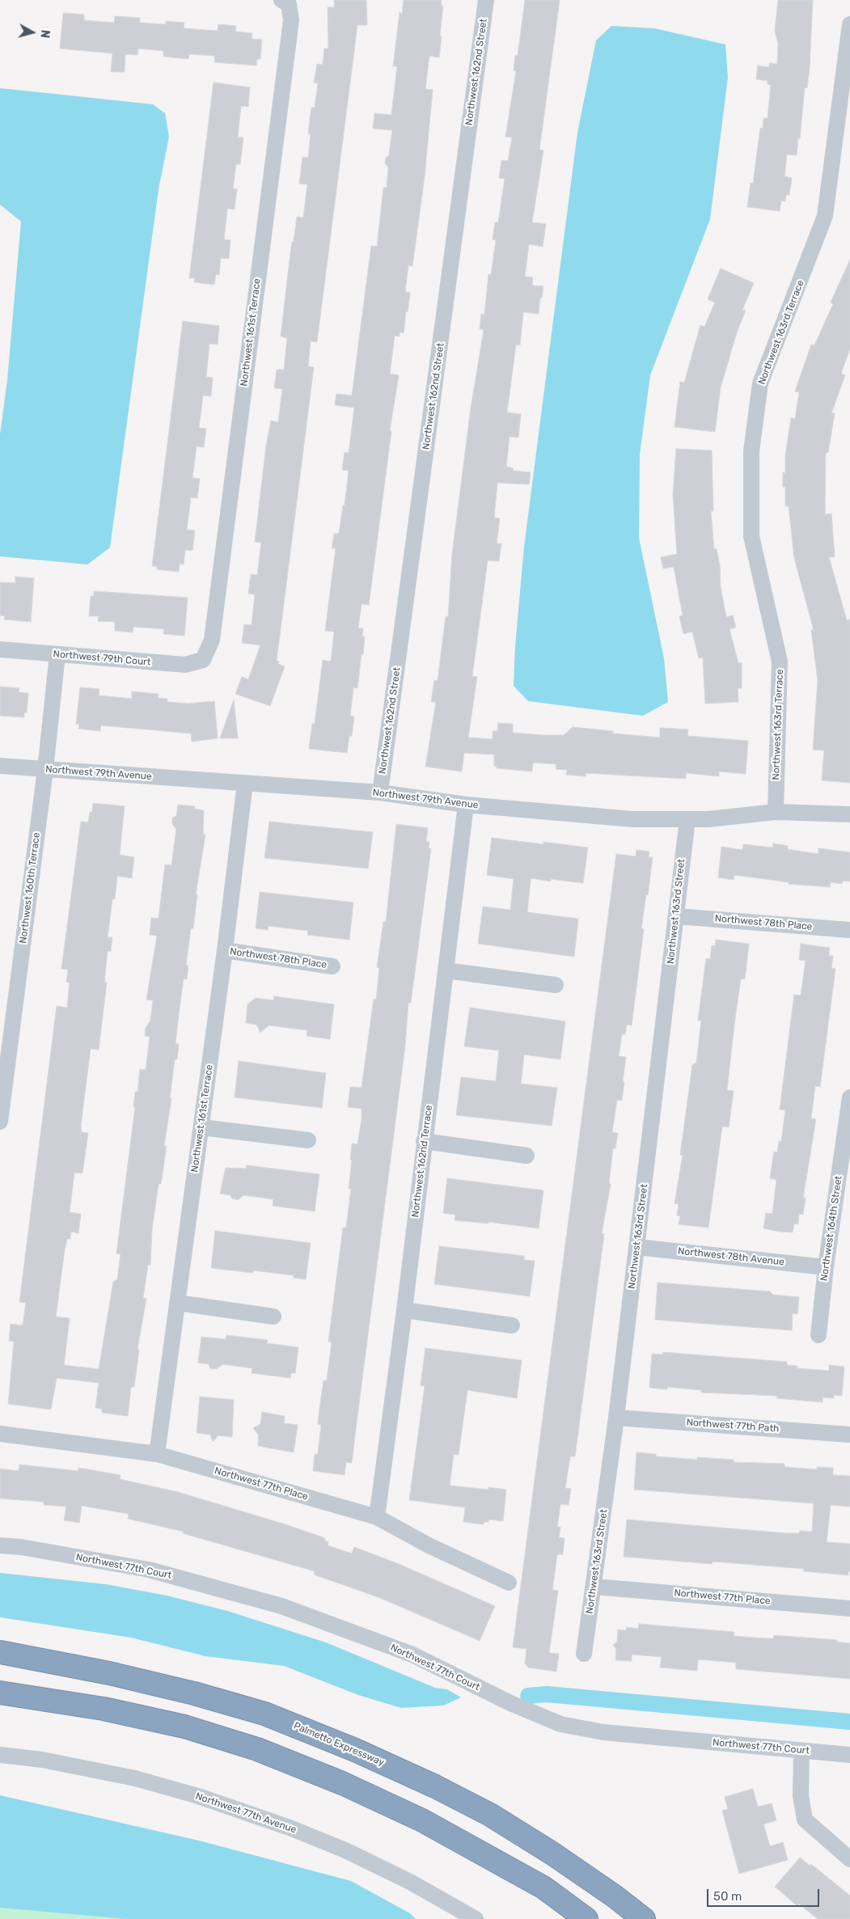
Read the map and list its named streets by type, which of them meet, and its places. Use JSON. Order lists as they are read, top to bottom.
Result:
{
  "streets": {
    "highway": ["Palmetto Expressway"],
    "street": [
      "Northwest 162nd Street",
      "Northwest 161st Terrace",
      "Northwest 163rd Terrace",
      "Northwest 79th Court",
      "Northwest 79th Avenue",
      "Northwest 160th Terrace",
      "Northwest 163rd Street",
      "Northwest 78th Place",
      "Northwest 162nd Terrace",
      "Northwest 164th Street",
      "Northwest 78th Avenue",
      "Northwest 77th Path",
      "Northwest 77th Place",
      "Northwest 77th Court",
      "Northwest 77th Avenue"
    ]
  },
  "crossings": [
    ["Northwest 162nd Street", "Northwest 79th Avenue"],
    ["Northwest 161st Terrace", "Northwest 79th Court"],
    ["Northwest 161st Terrace", "Northwest 79th Avenue"],
    ["Northwest 161st Terrace", "Northwest 78th Place"],
    ["Northwest 161st Terrace", "Northwest 77th Place"],
    ["Northwest 163rd Terrace", "Northwest 79th Avenue"],
    ["Northwest 79th Court", "Northwest 160th Terrace"],
    ["Northwest 79th Avenue", "Northwest 160th Terrace"],
    ["Northwest 79th Avenue", "Northwest 163rd Street"],
    ["Northwest 79th Avenue", "Northwest 162nd Terrace"],
    ["Northwest 163rd Street", "Northwest 78th Place"],
    ["Northwest 163rd Street", "Northwest 78th Avenue"],
    ["Northwest 163rd Street", "Northwest 77th Path"],
    ["Northwest 163rd Street", "Northwest 77th Place"],
    ["Northwest 162nd Terrace", "Northwest 77th Place"],
    ["Northwest 164th Street", "Northwest 78th Avenue"]
  ],
  "scale_bar": "50 m",
  "north": "right"
}
